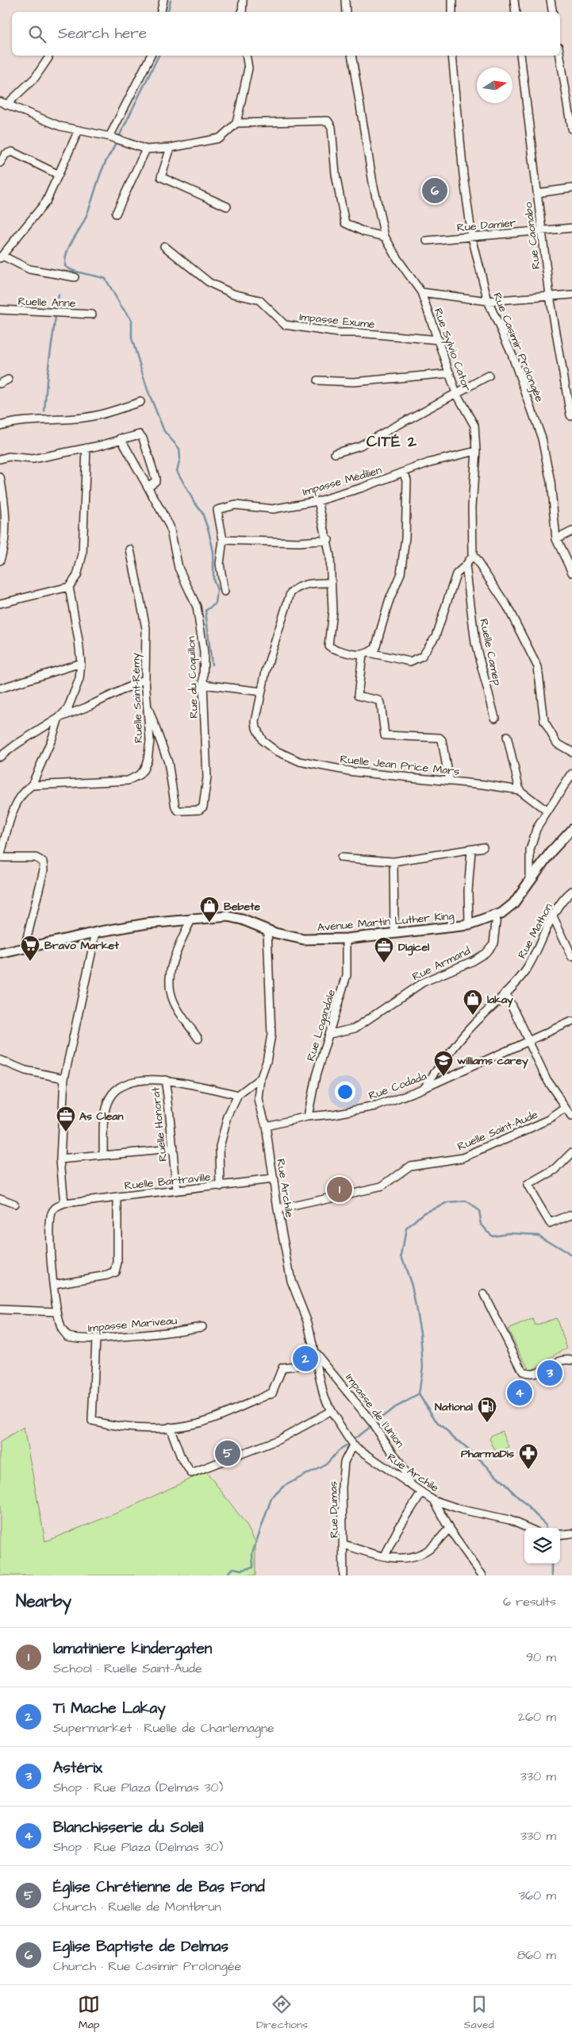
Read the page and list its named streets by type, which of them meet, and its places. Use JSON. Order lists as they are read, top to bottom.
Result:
{
  "streets": {
    "main road": ["Avenue Martin Luther King"],
    "street": [
      "Rue Damier",
      "Rue Caonabo",
      "Ruelle Anne",
      "Impasse Exumé",
      "Rue Casimir Prolongée",
      "Rue Sylvio Cator",
      "Impasse Médilien",
      "Ruelle Camep",
      "Rue du Coquillon",
      "Ruelle Saint-Rémy",
      "Ruelle Jean Price Mars",
      "Rue Mathon",
      "Rue Armand",
      "Rue Logandale",
      "Rue Codada",
      "Ruelle Honorat",
      "Ruelle Saint-Aude",
      "Ruelle Bartraville",
      "Rue Archile",
      "Impasse Mariveau",
      "Impasse de l'Union",
      "Rue Dumas"
    ]
  },
  "crossings": [
    ["Rue Damier", "Rue Caonabo"],
    ["Rue Damier", "Rue Casimir Prolongée"],
    ["Impasse Exumé", "Rue Sylvio Cator"],
    ["Rue Sylvio Cator", "Impasse Médilien"],
    ["Rue du Coquillon", "Ruelle Saint-Rémy"],
    ["Avenue Martin Luther King", "Rue Armand"],
    ["Avenue Martin Luther King", "Rue Logandale"],
    ["Avenue Martin Luther King", "Rue Archile"],
    ["Rue Mathon", "Rue Codada"],
    ["Rue Armand", "Rue Logandale"],
    ["Rue Logandale", "Rue Codada"],
    ["Rue Codada", "Rue Archile"],
    ["Ruelle Honorat", "Ruelle Bartraville"],
    ["Ruelle Saint-Aude", "Rue Archile"],
    ["Ruelle Bartraville", "Rue Archile"],
    ["Rue Archile", "Impasse de l'Union"],
    ["Rue Archile", "Rue Dumas"]
  ],
  "districts": ["CITÉ 2"],
  "places": {
    "shop": ["Bebete", "lakay"],
    "supermarket": ["Bravo Market"],
    "office": ["Digicel", "As Clean"],
    "school or university": ["williams carey"],
    "fuel station": ["National"],
    "pharmacy": ["PharmaDis"]
  },
  "north": "right",
  "page": {
    "search": "Search here",
    "pins": [
      "6",
      "1",
      "2",
      "3",
      "4",
      "5"
    ],
    "heading": ["Nearby", "6 results"],
    "list": [
      {
        "mark": "1",
        "name": "lamatiniere kindergaten",
        "note": "School · Ruelle Saint-Aude",
        "value": "90 m"
      },
      {
        "mark": "2",
        "name": "Ti Mache Lakay",
        "note": "Supermarket · Ruelle de Charlemagne",
        "value": "260 m"
      },
      {
        "mark": "3",
        "name": "Astérix",
        "note": "Shop · Rue Plaza (Delmas 30)",
        "value": "330 m"
      },
      {
        "mark": "4",
        "name": "Blanchisserie du Soleil",
        "note": "Shop · Rue Plaza (Delmas 30)",
        "value": "330 m"
      },
      {
        "mark": "5",
        "name": "Église Chrétienne de Bas Fond",
        "note": "Church · Ruelle de Montbrun",
        "value": "360 m"
      },
      {
        "mark": "6",
        "name": "Eglise Baptiste de Delmas",
        "note": "Church · Rue Casimir Prolongée",
        "value": "860 m"
      }
    ],
    "nav": ["Map", "Directions", "Saved"]
  }
}
